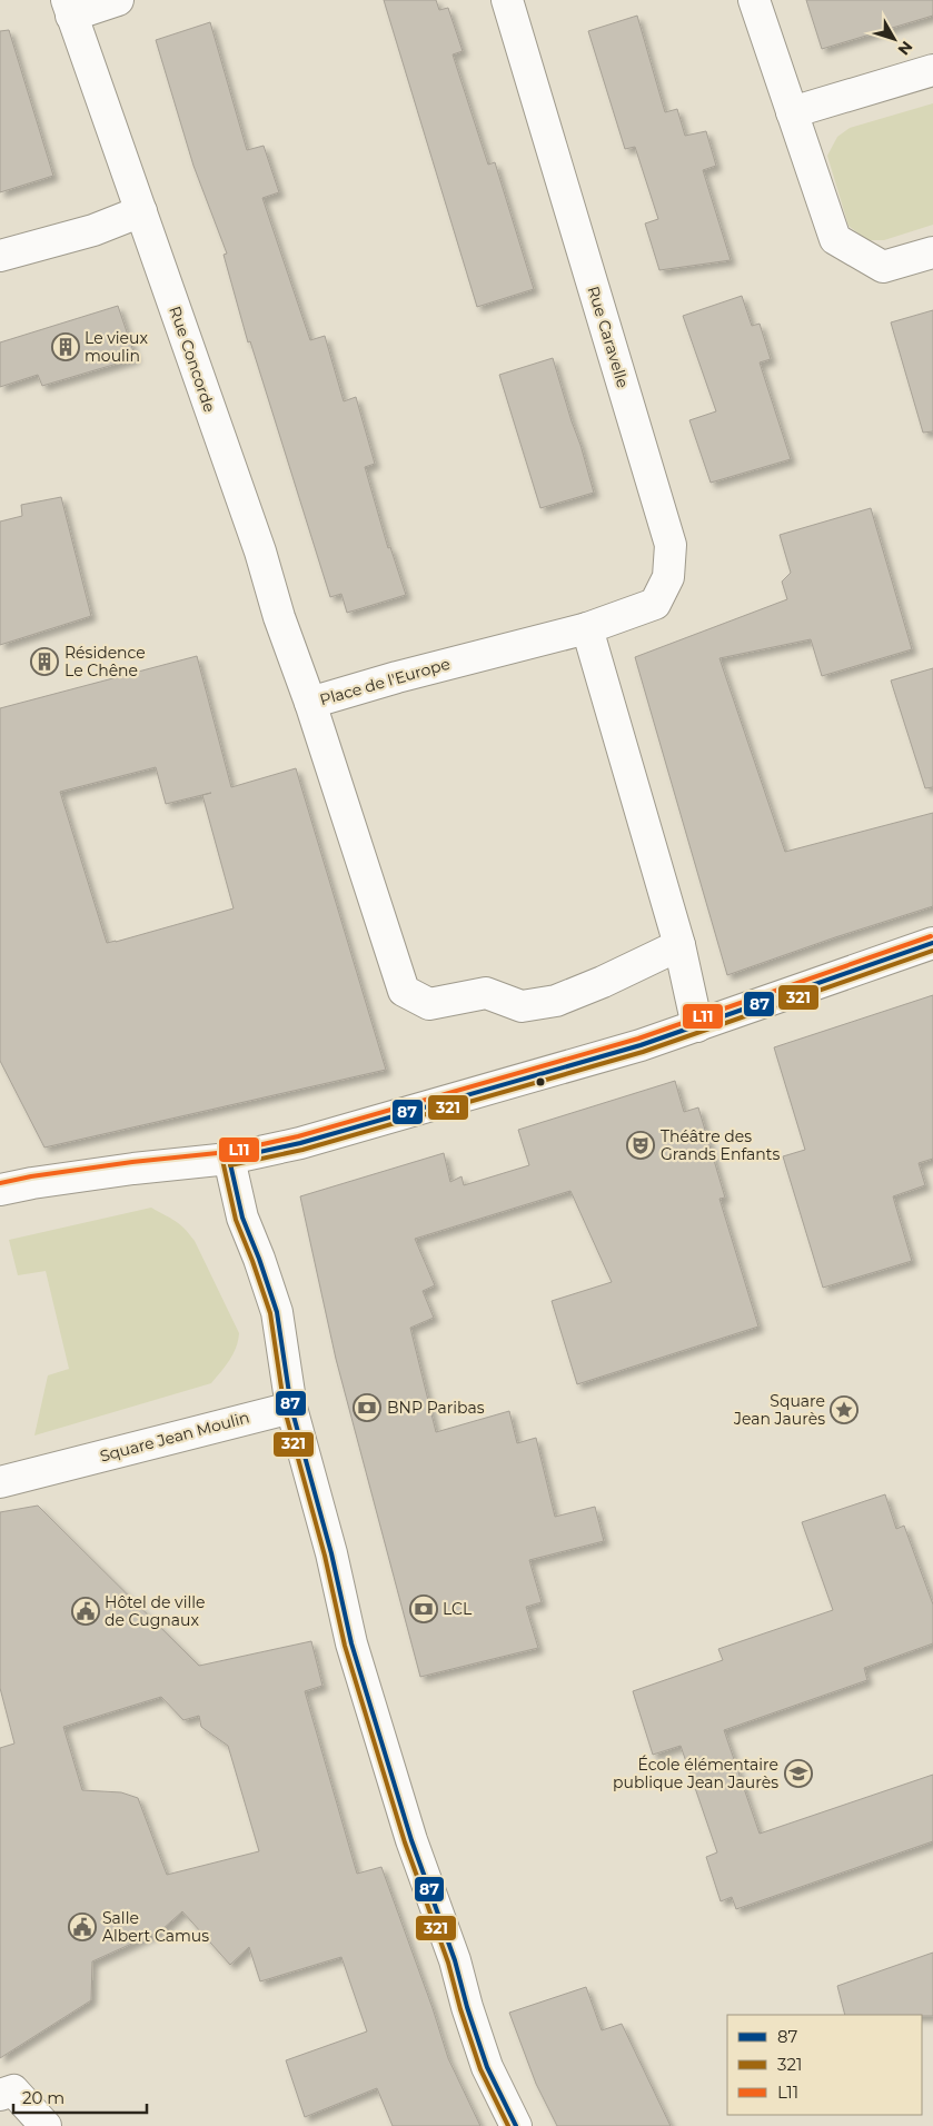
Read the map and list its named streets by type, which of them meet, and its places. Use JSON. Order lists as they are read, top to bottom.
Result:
{
  "streets": {
    "street": [
      "Rue Caravelle",
      "Rue Concorde",
      "Place de l'Europe",
      "Square Jean Moulin"
    ]
  },
  "crossings": [
    ["Rue Caravelle", "Place de l'Europe"],
    ["Rue Concorde", "Place de l'Europe"]
  ],
  "places": {
    "building": ["Le vieux moulin", "Résidence Le Chêne"],
    "theatre": ["Théâtre des Grands Enfants"],
    "bank": ["BNP Paribas", "LCL"],
    "place": ["Square Jean Jaurès"],
    "public building": ["Hôtel de ville de Cugnaux", "Salle Albert Camus"],
    "school or university": ["École élémentaire publique Jean Jaurès"]
  },
  "lines": ["transit line L11", "transit line 87", "transit line 321"],
  "legend": ["87", "321", "L11"],
  "scale_bar": "20 m",
  "north": "bottom right"
}
